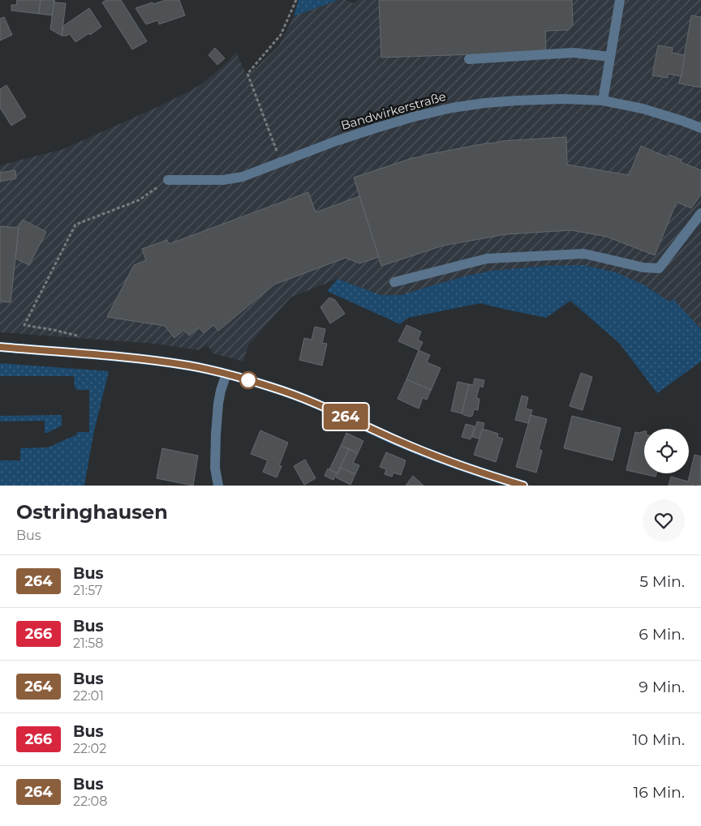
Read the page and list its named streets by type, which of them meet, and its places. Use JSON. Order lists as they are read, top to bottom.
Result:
{
  "streets": {
    "street": ["Bandwirkerstraße"]
  },
  "lines": ["bus line 264"],
  "page": {
    "on_map": "264",
    "heading": ["Ostringhausen", "Bus"],
    "list": [
      {
        "mark": "264",
        "name": "Bus",
        "note": "21:57",
        "value": "5 Min."
      },
      {
        "mark": "266",
        "name": "Bus",
        "note": "21:58",
        "value": "6 Min."
      },
      {
        "mark": "264",
        "name": "Bus",
        "note": "22:01",
        "value": "9 Min."
      },
      {
        "mark": "266",
        "name": "Bus",
        "note": "22:02",
        "value": "10 Min."
      },
      {
        "mark": "264",
        "name": "Bus",
        "note": "22:08",
        "value": "16 Min."
      }
    ]
  }
}
